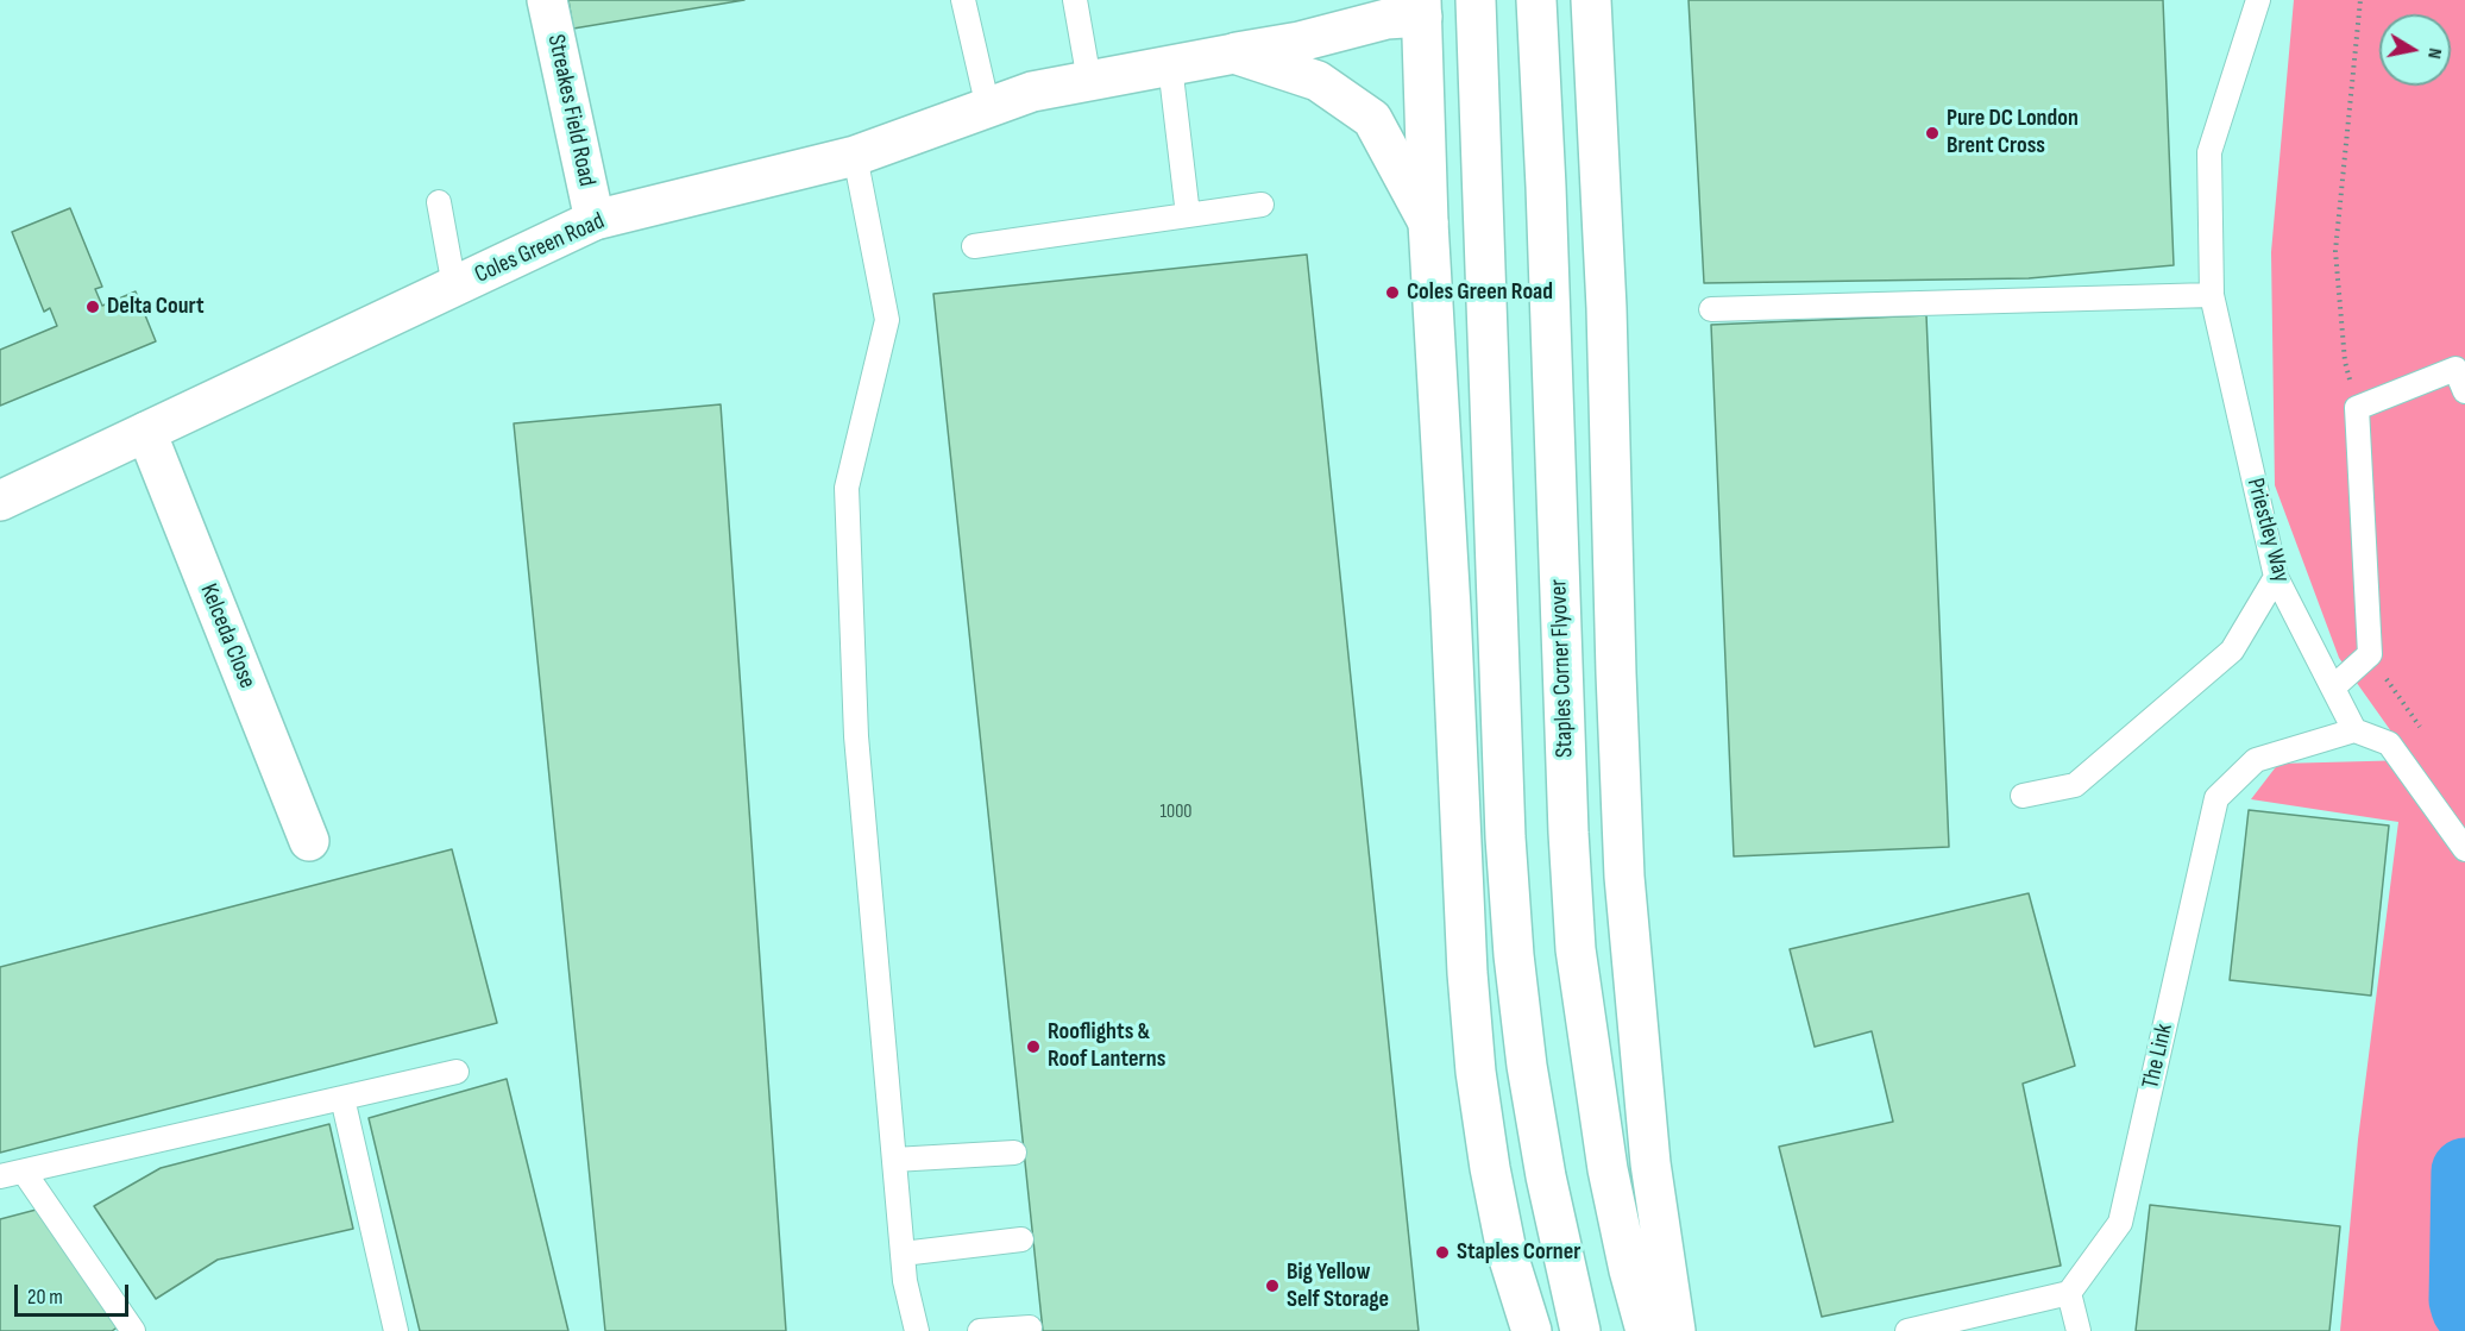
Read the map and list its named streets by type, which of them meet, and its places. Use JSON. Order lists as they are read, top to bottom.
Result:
{
  "streets": {
    "main road": [
      "Streakes Field Road",
      "Coles Green Road",
      "Kelceda Close",
      "Staples Corner Flyover"
    ],
    "lane": ["Priestley Way", "The Link"]
  },
  "crossings": [
    ["Streakes Field Road", "Coles Green Road"],
    ["Coles Green Road", "Kelceda Close"],
    ["Priestley Way", "The Link"]
  ],
  "places": [
    "Pure DC London Brent Cross",
    "Coles Green Road",
    "Delta Court",
    "Rooflights & Roof Lanterns",
    "Staples Corner",
    "Big Yellow Self Storage"
  ],
  "house_numbers": ["1000"],
  "scale_bar": "20 m",
  "north": "right"
}
